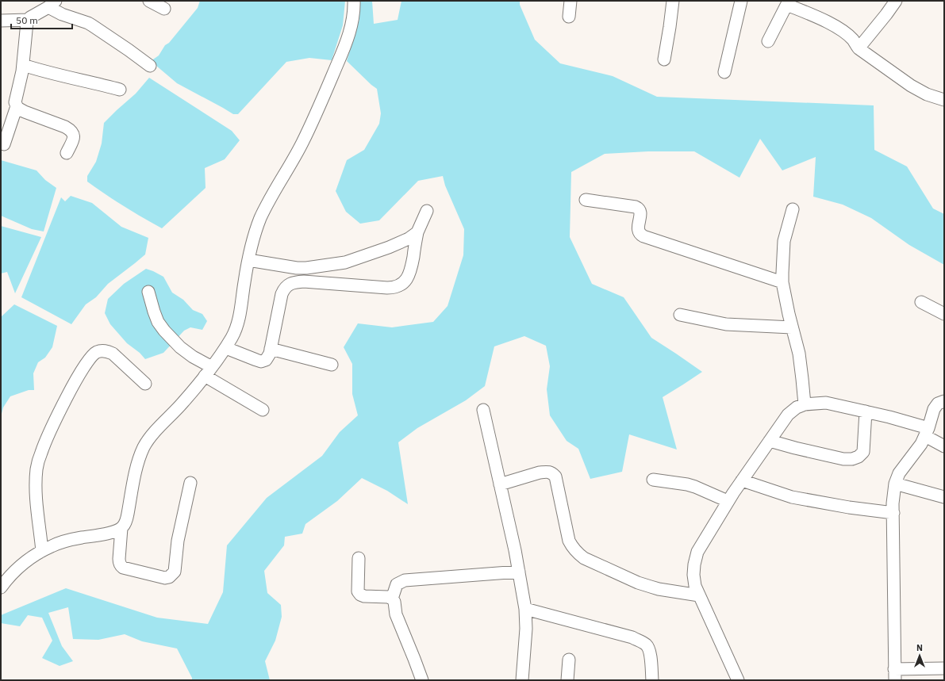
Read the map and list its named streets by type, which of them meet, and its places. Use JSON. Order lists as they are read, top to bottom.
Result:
{
  "scale_bar": "50 m",
  "north": "top"
}
